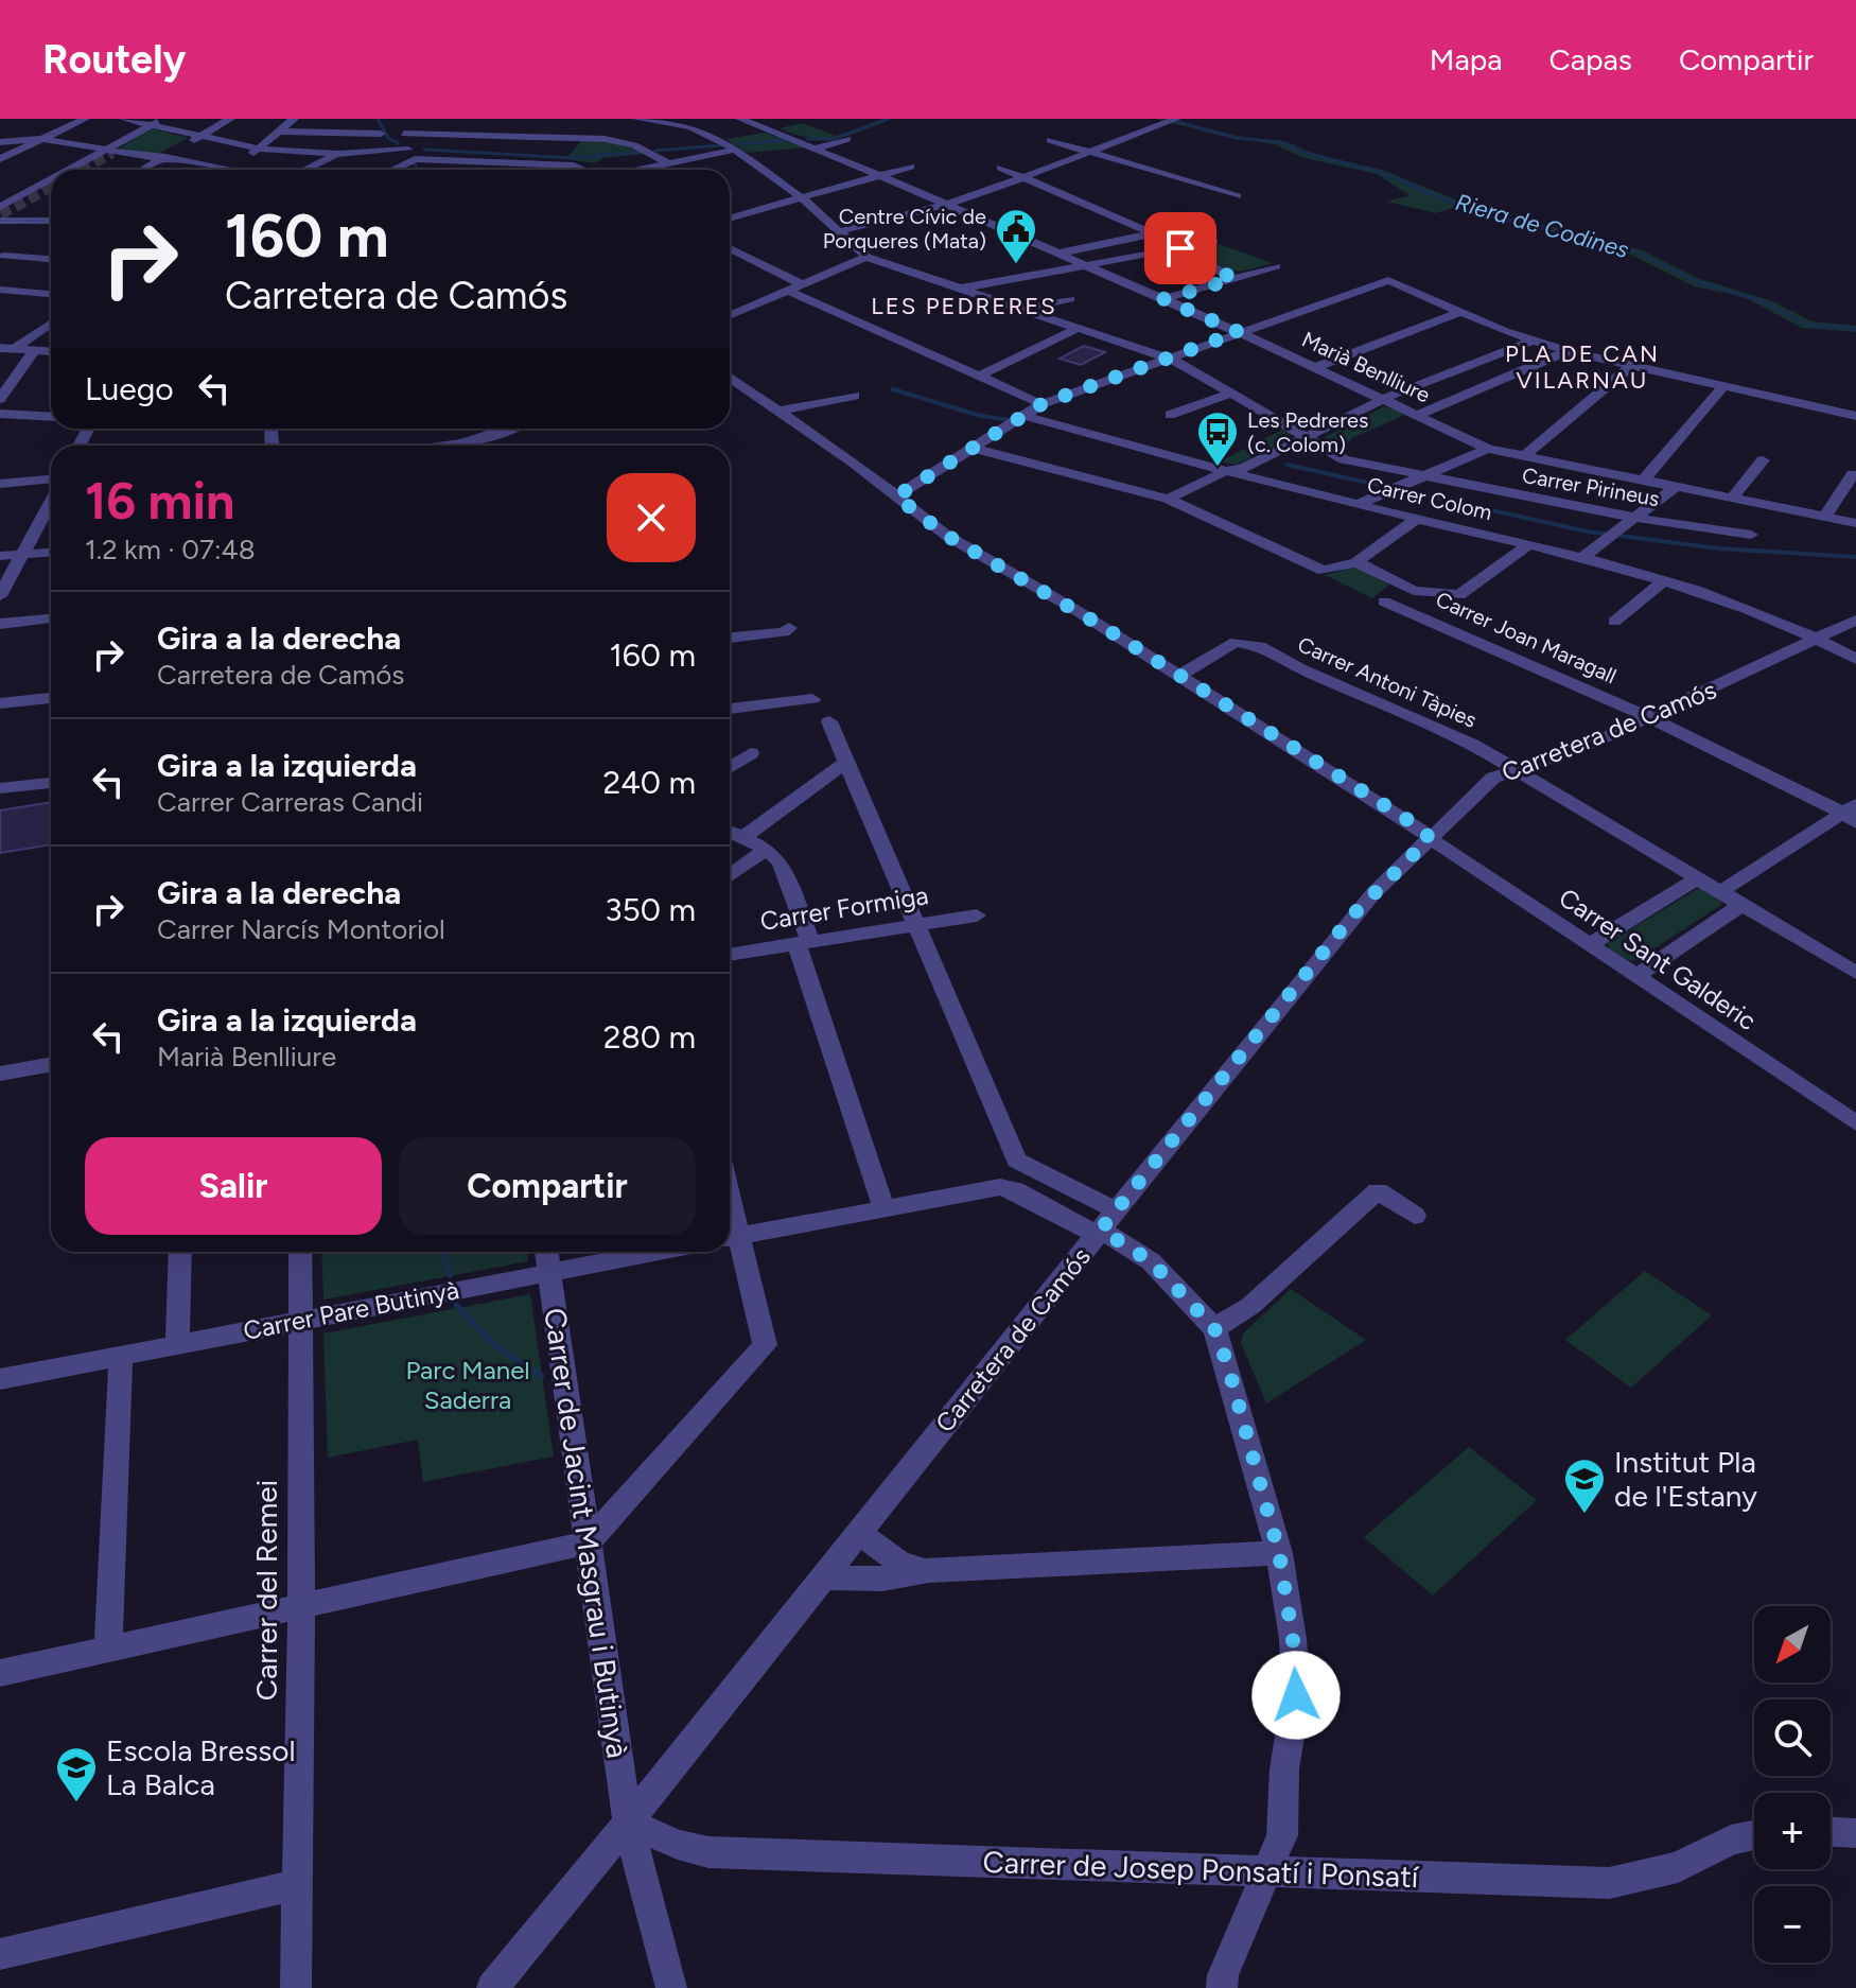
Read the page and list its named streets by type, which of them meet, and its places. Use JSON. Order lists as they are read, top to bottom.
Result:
{
  "streets": {
    "street": [
      "Marià Benlliure",
      "Carrer Pirineus",
      "Carrer Colom",
      "Carrer Joan Maragall",
      "Carrer Antoni Tàpies",
      "Carretera de Camós",
      "Carrer Formiga",
      "Carrer Sant Galderic",
      "Carrer Pare Butinyà",
      "Carrer de Jacint Masgrau i Butinyà",
      "Carrer del Remei",
      "Carrer de Josep Ponsatí i Ponsatí"
    ]
  },
  "crossings": [
    ["Carrer Colom", "Carretera de Camós"],
    ["Carrer Joan Maragall", "Carretera de Camós"],
    ["Carrer Antoni Tàpies", "Carretera de Camós"],
    ["Carrer Antoni Tàpies", "Carrer Sant Galderic"],
    ["Carretera de Camós", "Carrer Sant Galderic"],
    ["Carretera de Camós", "Carrer de Jacint Masgrau i Butinyà"],
    ["Carretera de Camós", "Carrer de Josep Ponsatí i Ponsatí"],
    ["Carrer Pare Butinyà", "Carrer de Jacint Masgrau i Butinyà"],
    ["Carrer Pare Butinyà", "Carrer del Remei"],
    ["Carrer de Jacint Masgrau i Butinyà", "Carrer de Josep Ponsatí i Ponsatí"]
  ],
  "districts": ["LES PEDRERES", "PLA DE CAN VILARNAU"],
  "water": ["Riera de Codines"],
  "parks": ["Parc Manel Saderra"],
  "places": {
    "public building": ["Centre Cívic de Porqueres (Mata)"],
    "bus stop": ["Les Pedreres (c. Colom)"],
    "school or university": ["Institut Pla de l'Estany", "Escola Bressol La Balca"]
  },
  "north": "bottom left",
  "page": {
    "header": "Routely",
    "nav": ["Mapa", "Capas", "Compartir"],
    "turn": ["160 m", "Carretera de Camós"],
    "then": "Luego",
    "heading": ["16 min", "1.2 km · 07:48"],
    "list": [
      {
        "name": "Gira a la derecha",
        "note": "Carretera de Camós",
        "value": "160 m"
      },
      {
        "name": "Gira a la izquierda",
        "note": "Carrer Carreras Candi",
        "value": "240 m"
      },
      {
        "name": "Gira a la derecha",
        "note": "Carrer Narcís Montoriol",
        "value": "350 m"
      },
      {
        "name": "Gira a la izquierda",
        "note": "Marià Benlliure",
        "value": "280 m"
      }
    ],
    "buttons": ["Salir", "Compartir"],
    "map_buttons": ["+", "−"]
  }
}
